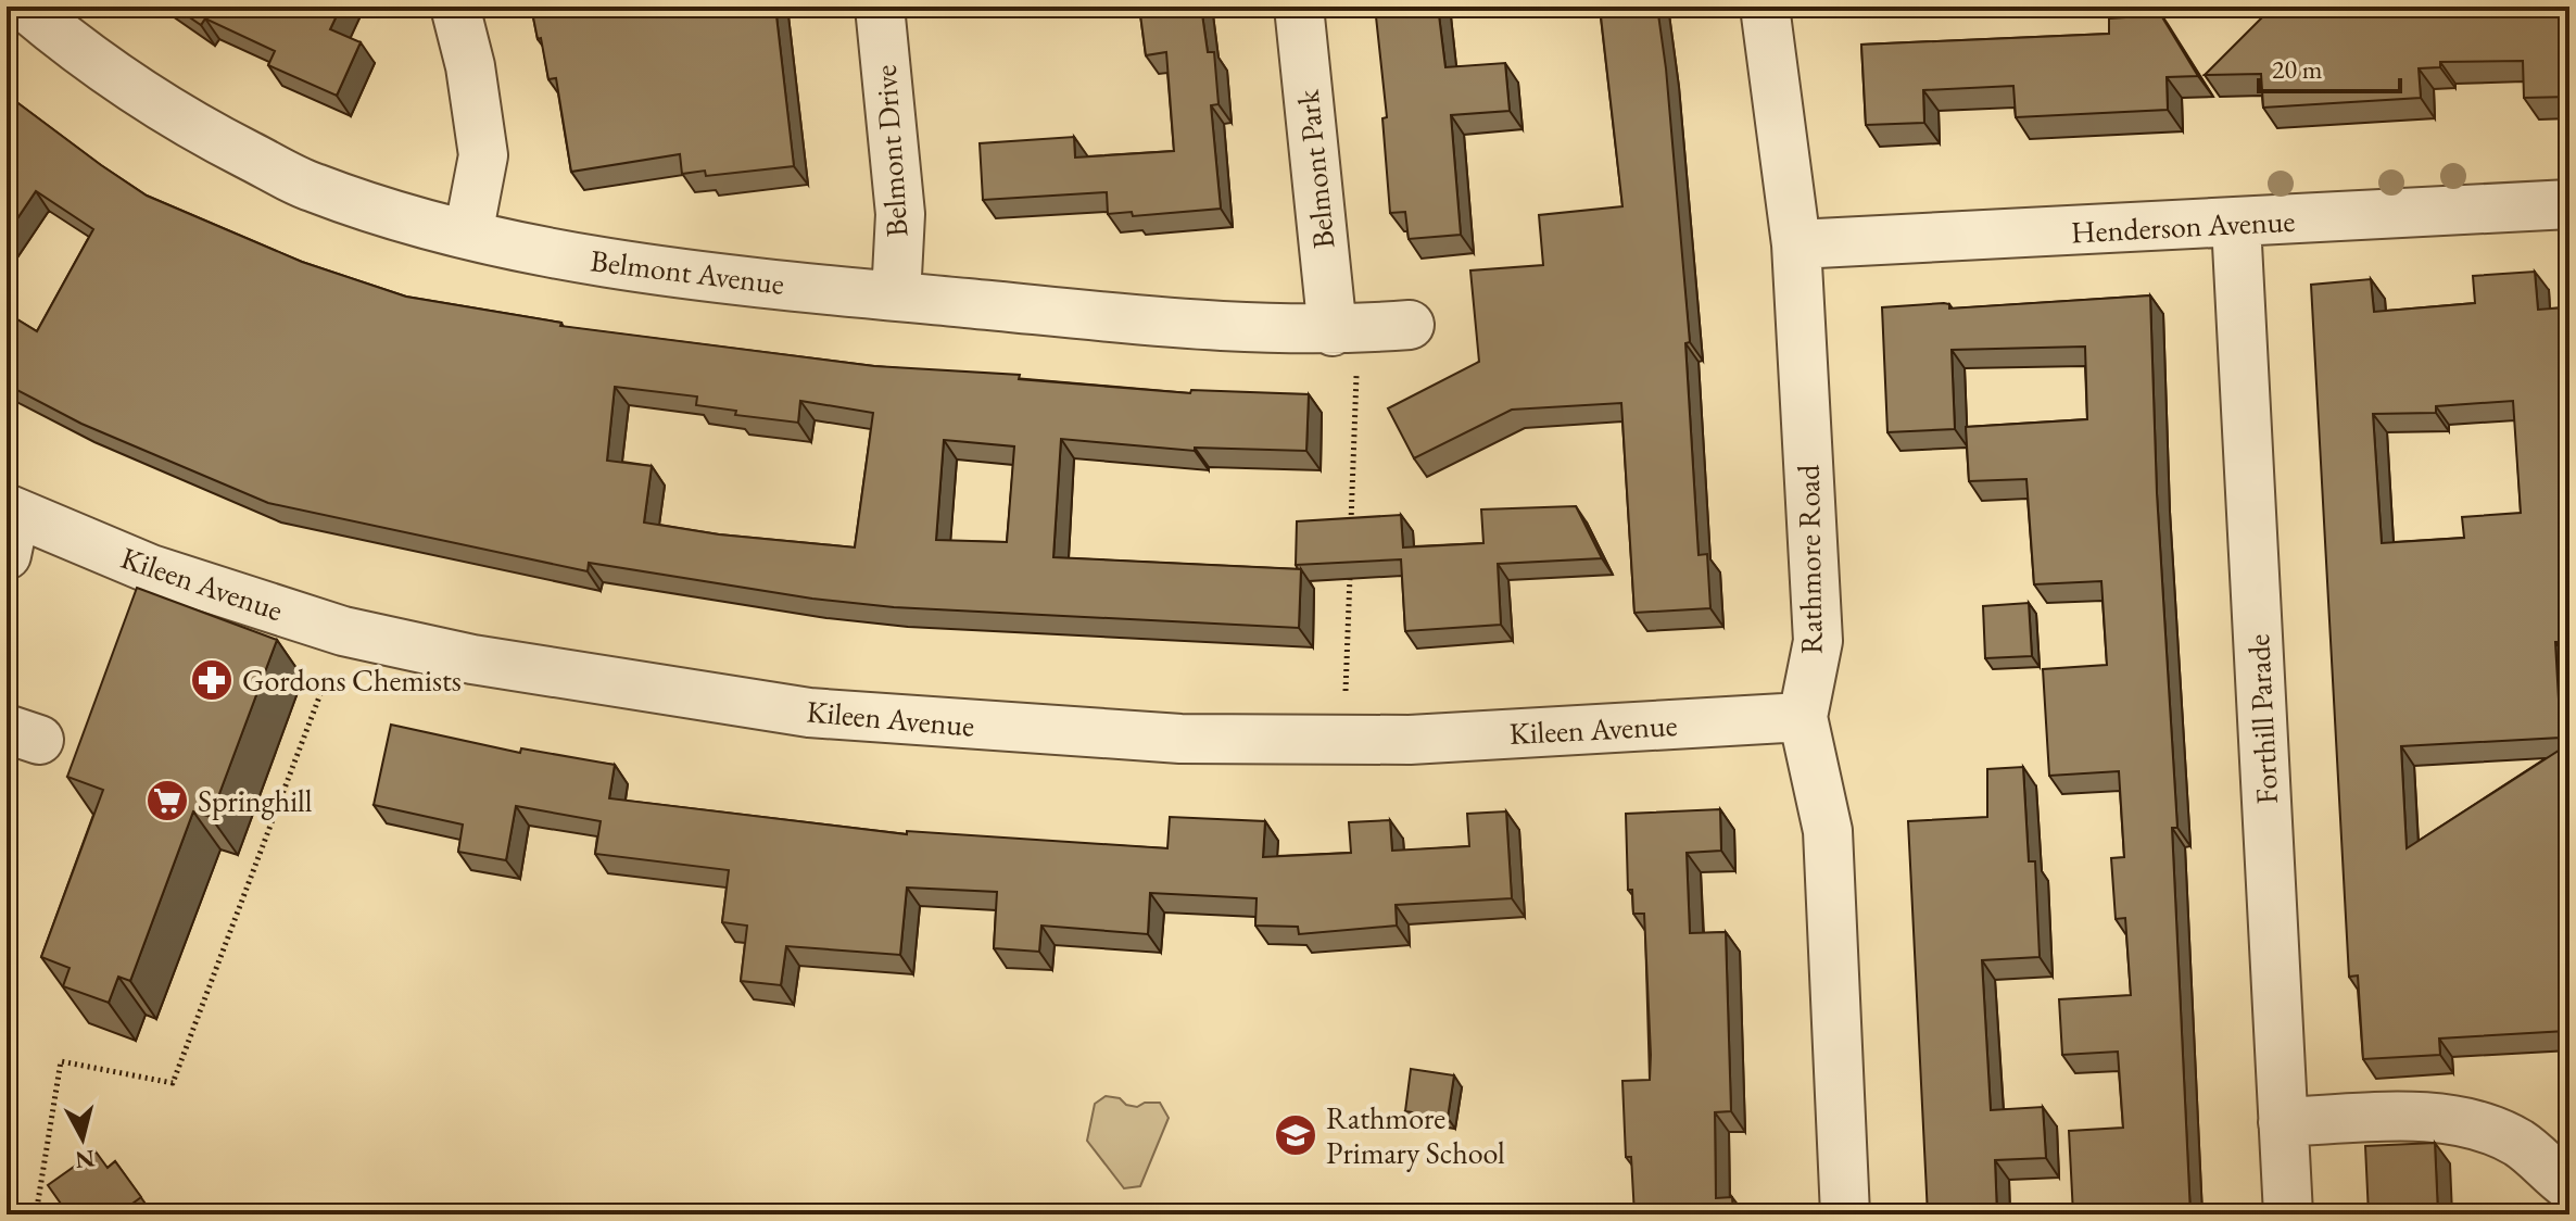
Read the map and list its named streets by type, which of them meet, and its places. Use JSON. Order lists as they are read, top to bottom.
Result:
{
  "streets": {
    "street": [
      "Belmont Drive",
      "Belmont Park",
      "Henderson Avenue",
      "Belmont Avenue",
      "Rathmore Road",
      "Kileen Avenue",
      "Forthill Parade"
    ]
  },
  "crossings": [
    ["Belmont Drive", "Belmont Avenue"],
    ["Belmont Park", "Belmont Avenue"],
    ["Henderson Avenue", "Rathmore Road"],
    ["Henderson Avenue", "Forthill Parade"],
    ["Rathmore Road", "Kileen Avenue"]
  ],
  "places": {
    "pharmacy": ["Gordons Chemists"],
    "supermarket": ["Springhill"],
    "school or university": ["Rathmore Primary School"]
  },
  "scale_bar": "20 m",
  "north": "bottom"
}
